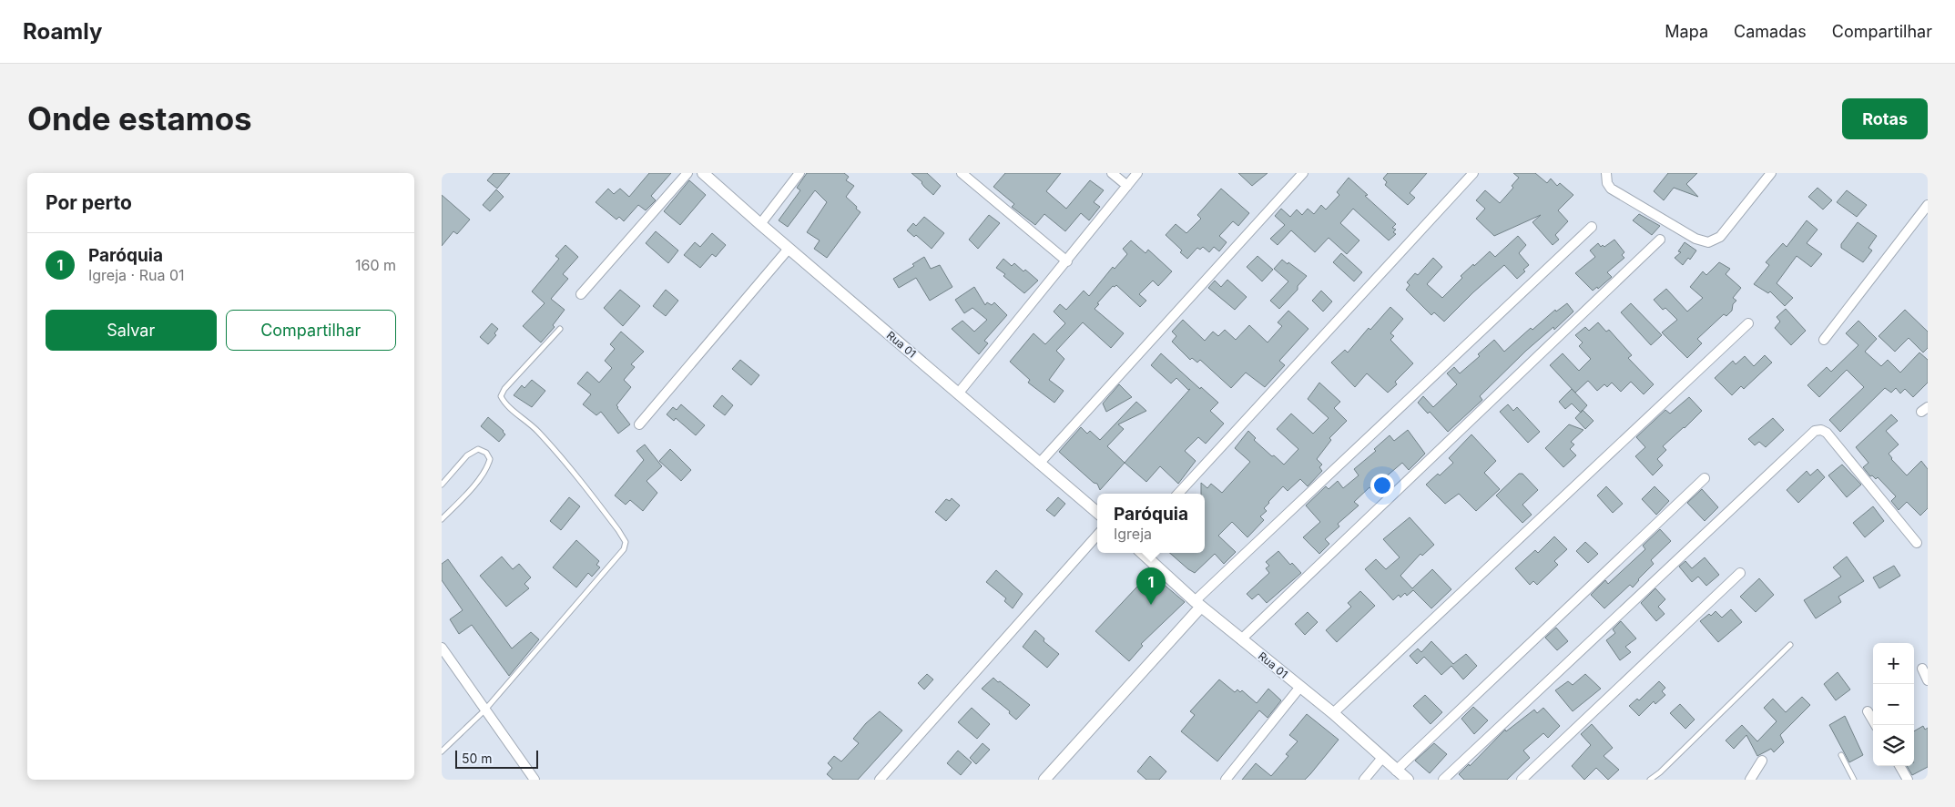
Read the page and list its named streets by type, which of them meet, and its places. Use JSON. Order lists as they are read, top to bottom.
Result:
{
  "streets": {
    "street": ["Rua 01"]
  },
  "scale_bar": "50 m",
  "page": {
    "header": "Roamly",
    "nav": ["Mapa", "Camadas", "Compartilhar"],
    "buttons": [
      "Rotas",
      ["Salvar", "Compartilhar"]
    ],
    "title": "Onde estamos",
    "heading": "Por perto",
    "list": [
      {
        "mark": "1",
        "name": "Paróquia",
        "note": "Igreja · Rua 01",
        "value": "160 m"
      }
    ],
    "popup": ["Paróquia", "Igreja"],
    "pins": "1",
    "map_buttons": ["+", "−"],
    "scale": "50 m"
  }
}
